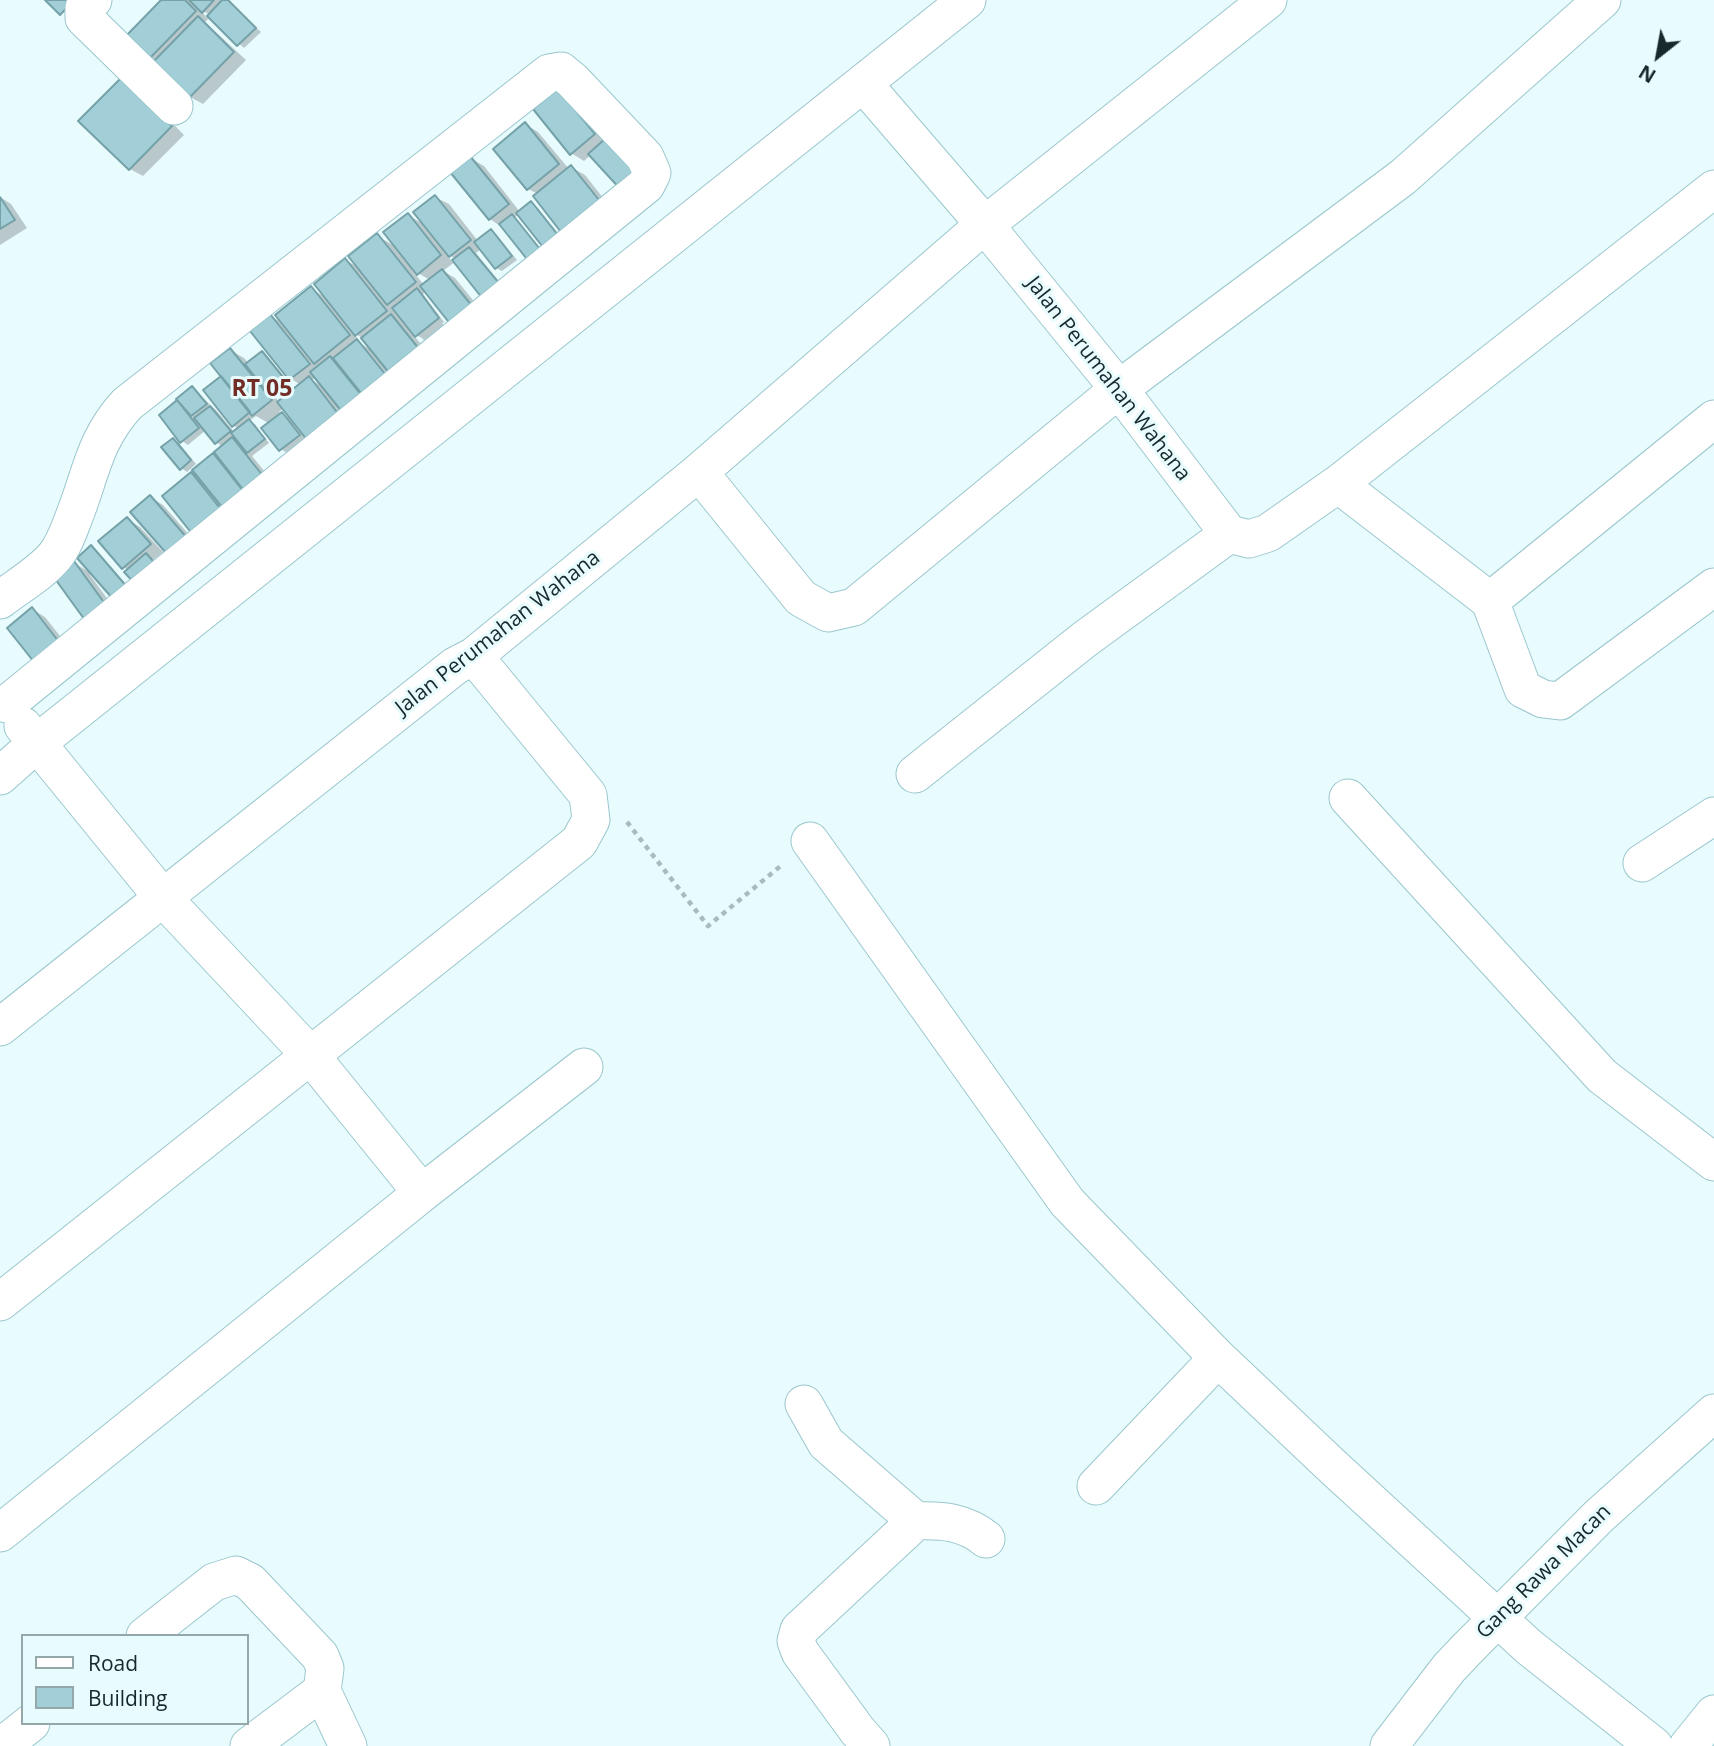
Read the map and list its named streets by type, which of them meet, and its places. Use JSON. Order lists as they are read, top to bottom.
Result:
{
  "streets": {
    "street": ["Jalan Perumahan Wahana", "Gang Rawa Macan"]
  },
  "districts": ["RT 05"],
  "legend": ["Road", "Building"],
  "north": "bottom left"
}
